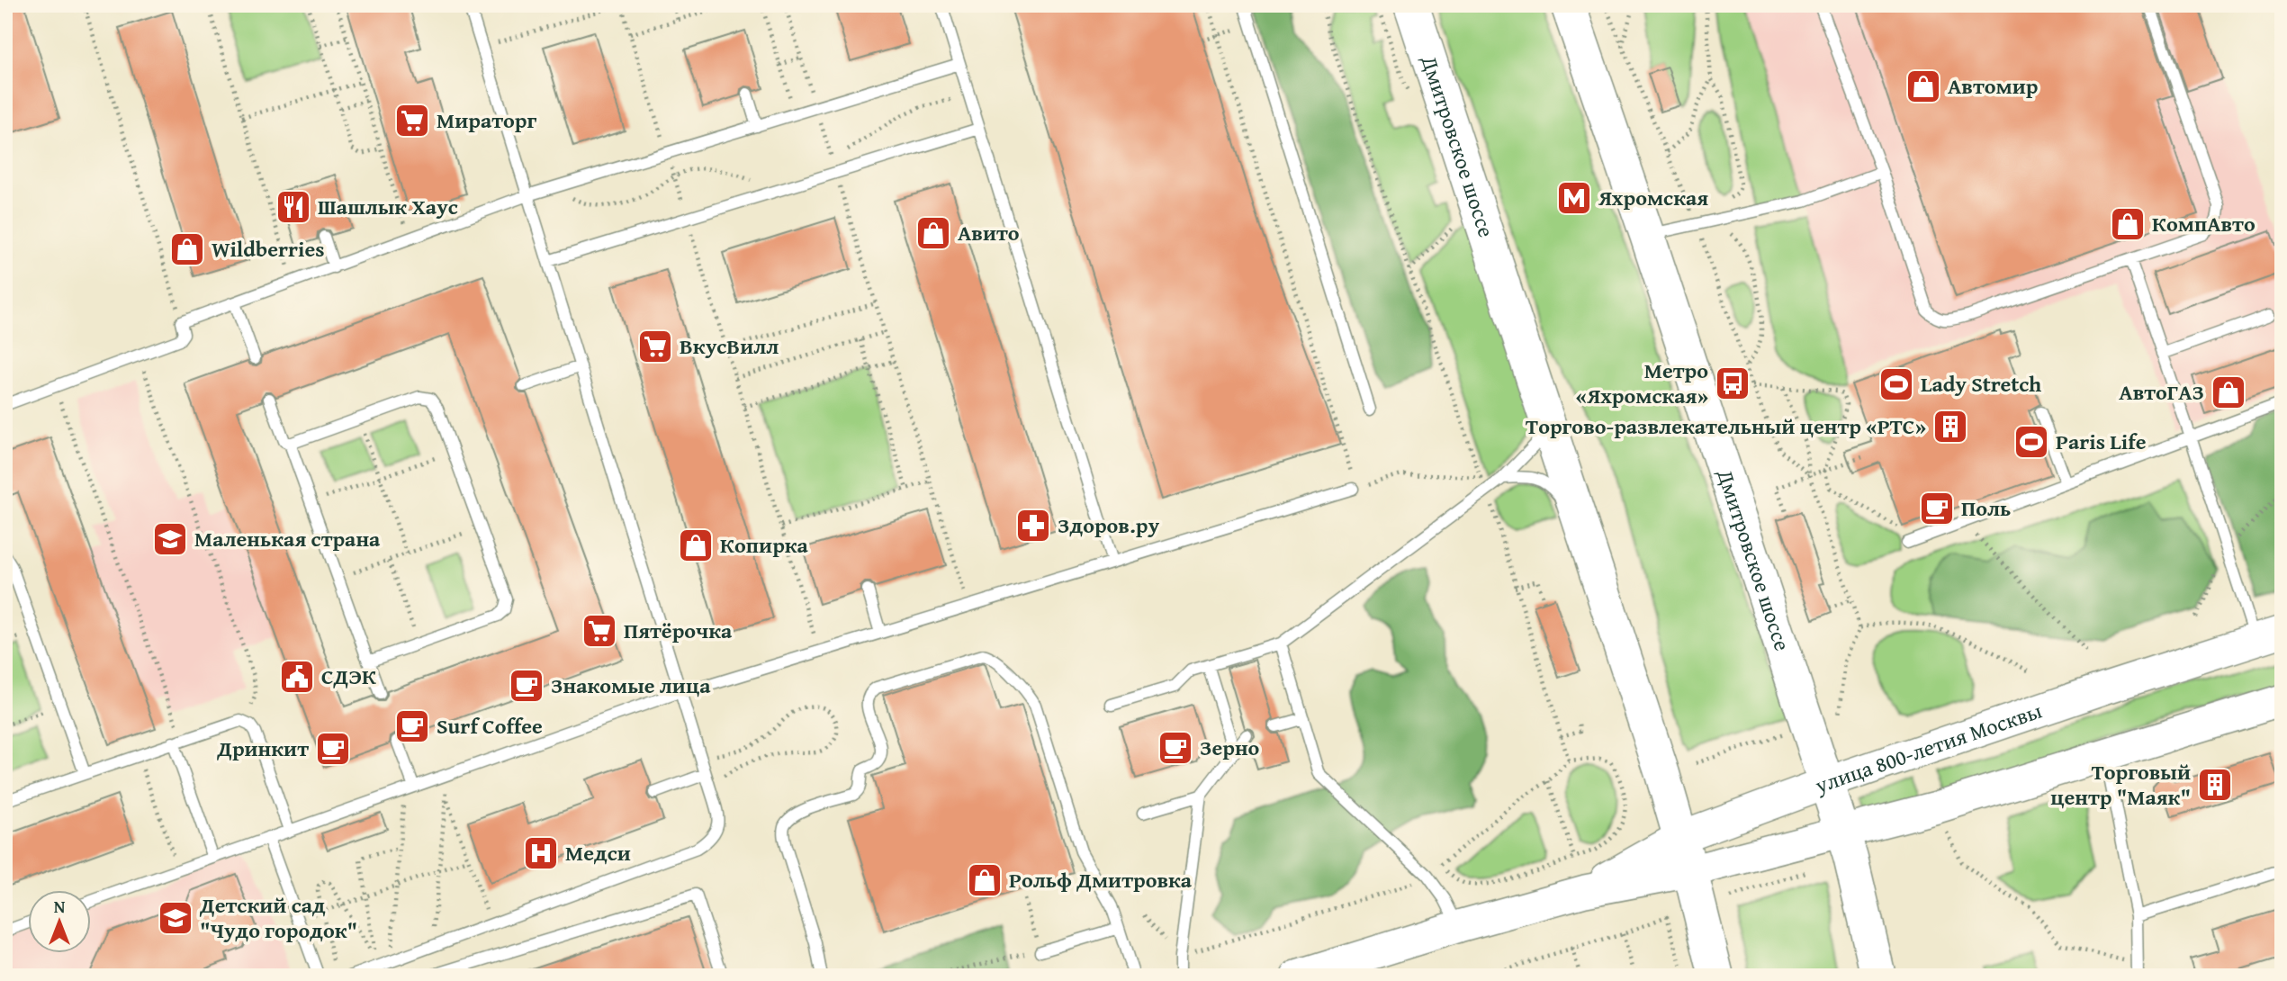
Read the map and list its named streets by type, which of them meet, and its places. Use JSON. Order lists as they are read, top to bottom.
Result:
{
  "streets": {
    "main road": ["Дмитровское шоссе", "улица 800-летия Москвы"]
  },
  "crossings": [
    ["Дмитровское шоссе", "улица 800-летия Москвы"]
  ],
  "places": {
    "shop": [
      "Автомир",
      "КомпАвто",
      "Авито",
      "Wildberries",
      "АвтоГАЗ",
      "Копирка",
      "Рольф Дмитровка"
    ],
    "supermarket": ["Мираторг", "ВкусВилл", "Пятёрочка"],
    "metro station": ["Яхромская"],
    "restaurant": ["Шашлык Хаус"],
    "bus stop": ["Метро «Яхромская»"],
    "sports": ["Lady Stretch", "Paris Life"],
    "building": ["Торгово-развлекательный центр «РТС»", "Торговый центр \"Маяк\""],
    "cafe": [
      "Поль",
      "Знакомые лица",
      "Surf Coffee",
      "Зерно",
      "Дринкит"
    ],
    "pharmacy": ["Здоров.ру"],
    "school or university": ["Маленькая страна", "Детский сад \"Чудо городок\""],
    "public building": ["СДЭК"],
    "hospital": ["Медси"]
  },
  "north": "top"
}
